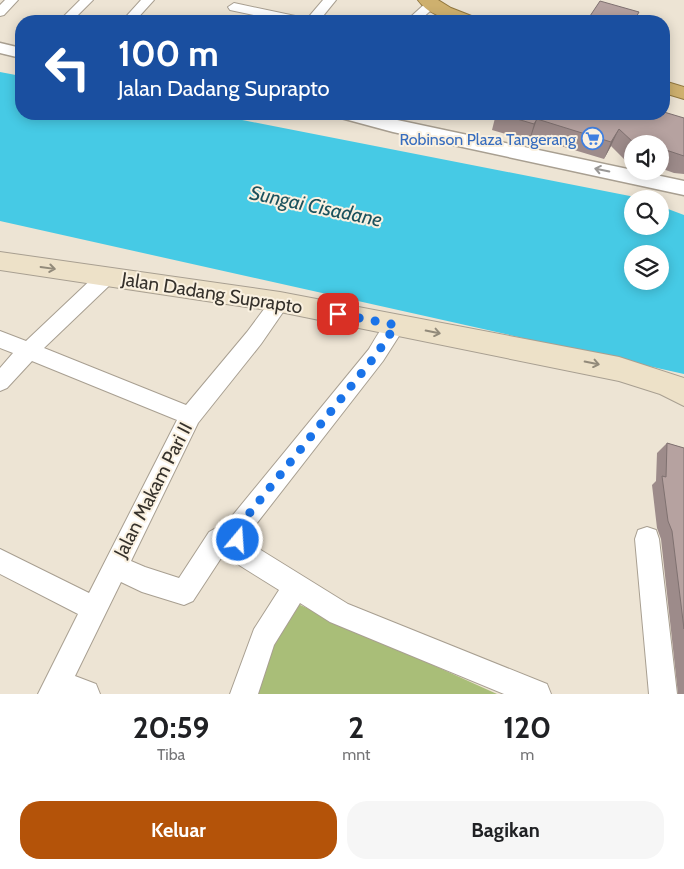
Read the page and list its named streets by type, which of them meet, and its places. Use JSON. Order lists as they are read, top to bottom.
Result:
{
  "streets": {
    "main road": ["Jalan Dadang Suprapto"],
    "street": ["Jalan Makam Pari II"]
  },
  "crossings": [
    ["Jalan Dadang Suprapto", "Jalan Makam Pari II"]
  ],
  "one_way": ["Jalan Dadang Suprapto"],
  "water": ["Sungai Cisadane"],
  "places": {
    "supermarket": ["Robinson Plaza Tangerang"]
  },
  "page": {
    "turn": ["100 m", "Jalan Dadang Suprapto"],
    "eta": [
      "20:59",
      "Tiba",
      "2",
      "mnt",
      "120",
      "m"
    ],
    "buttons": ["Keluar", "Bagikan"]
  }
}
